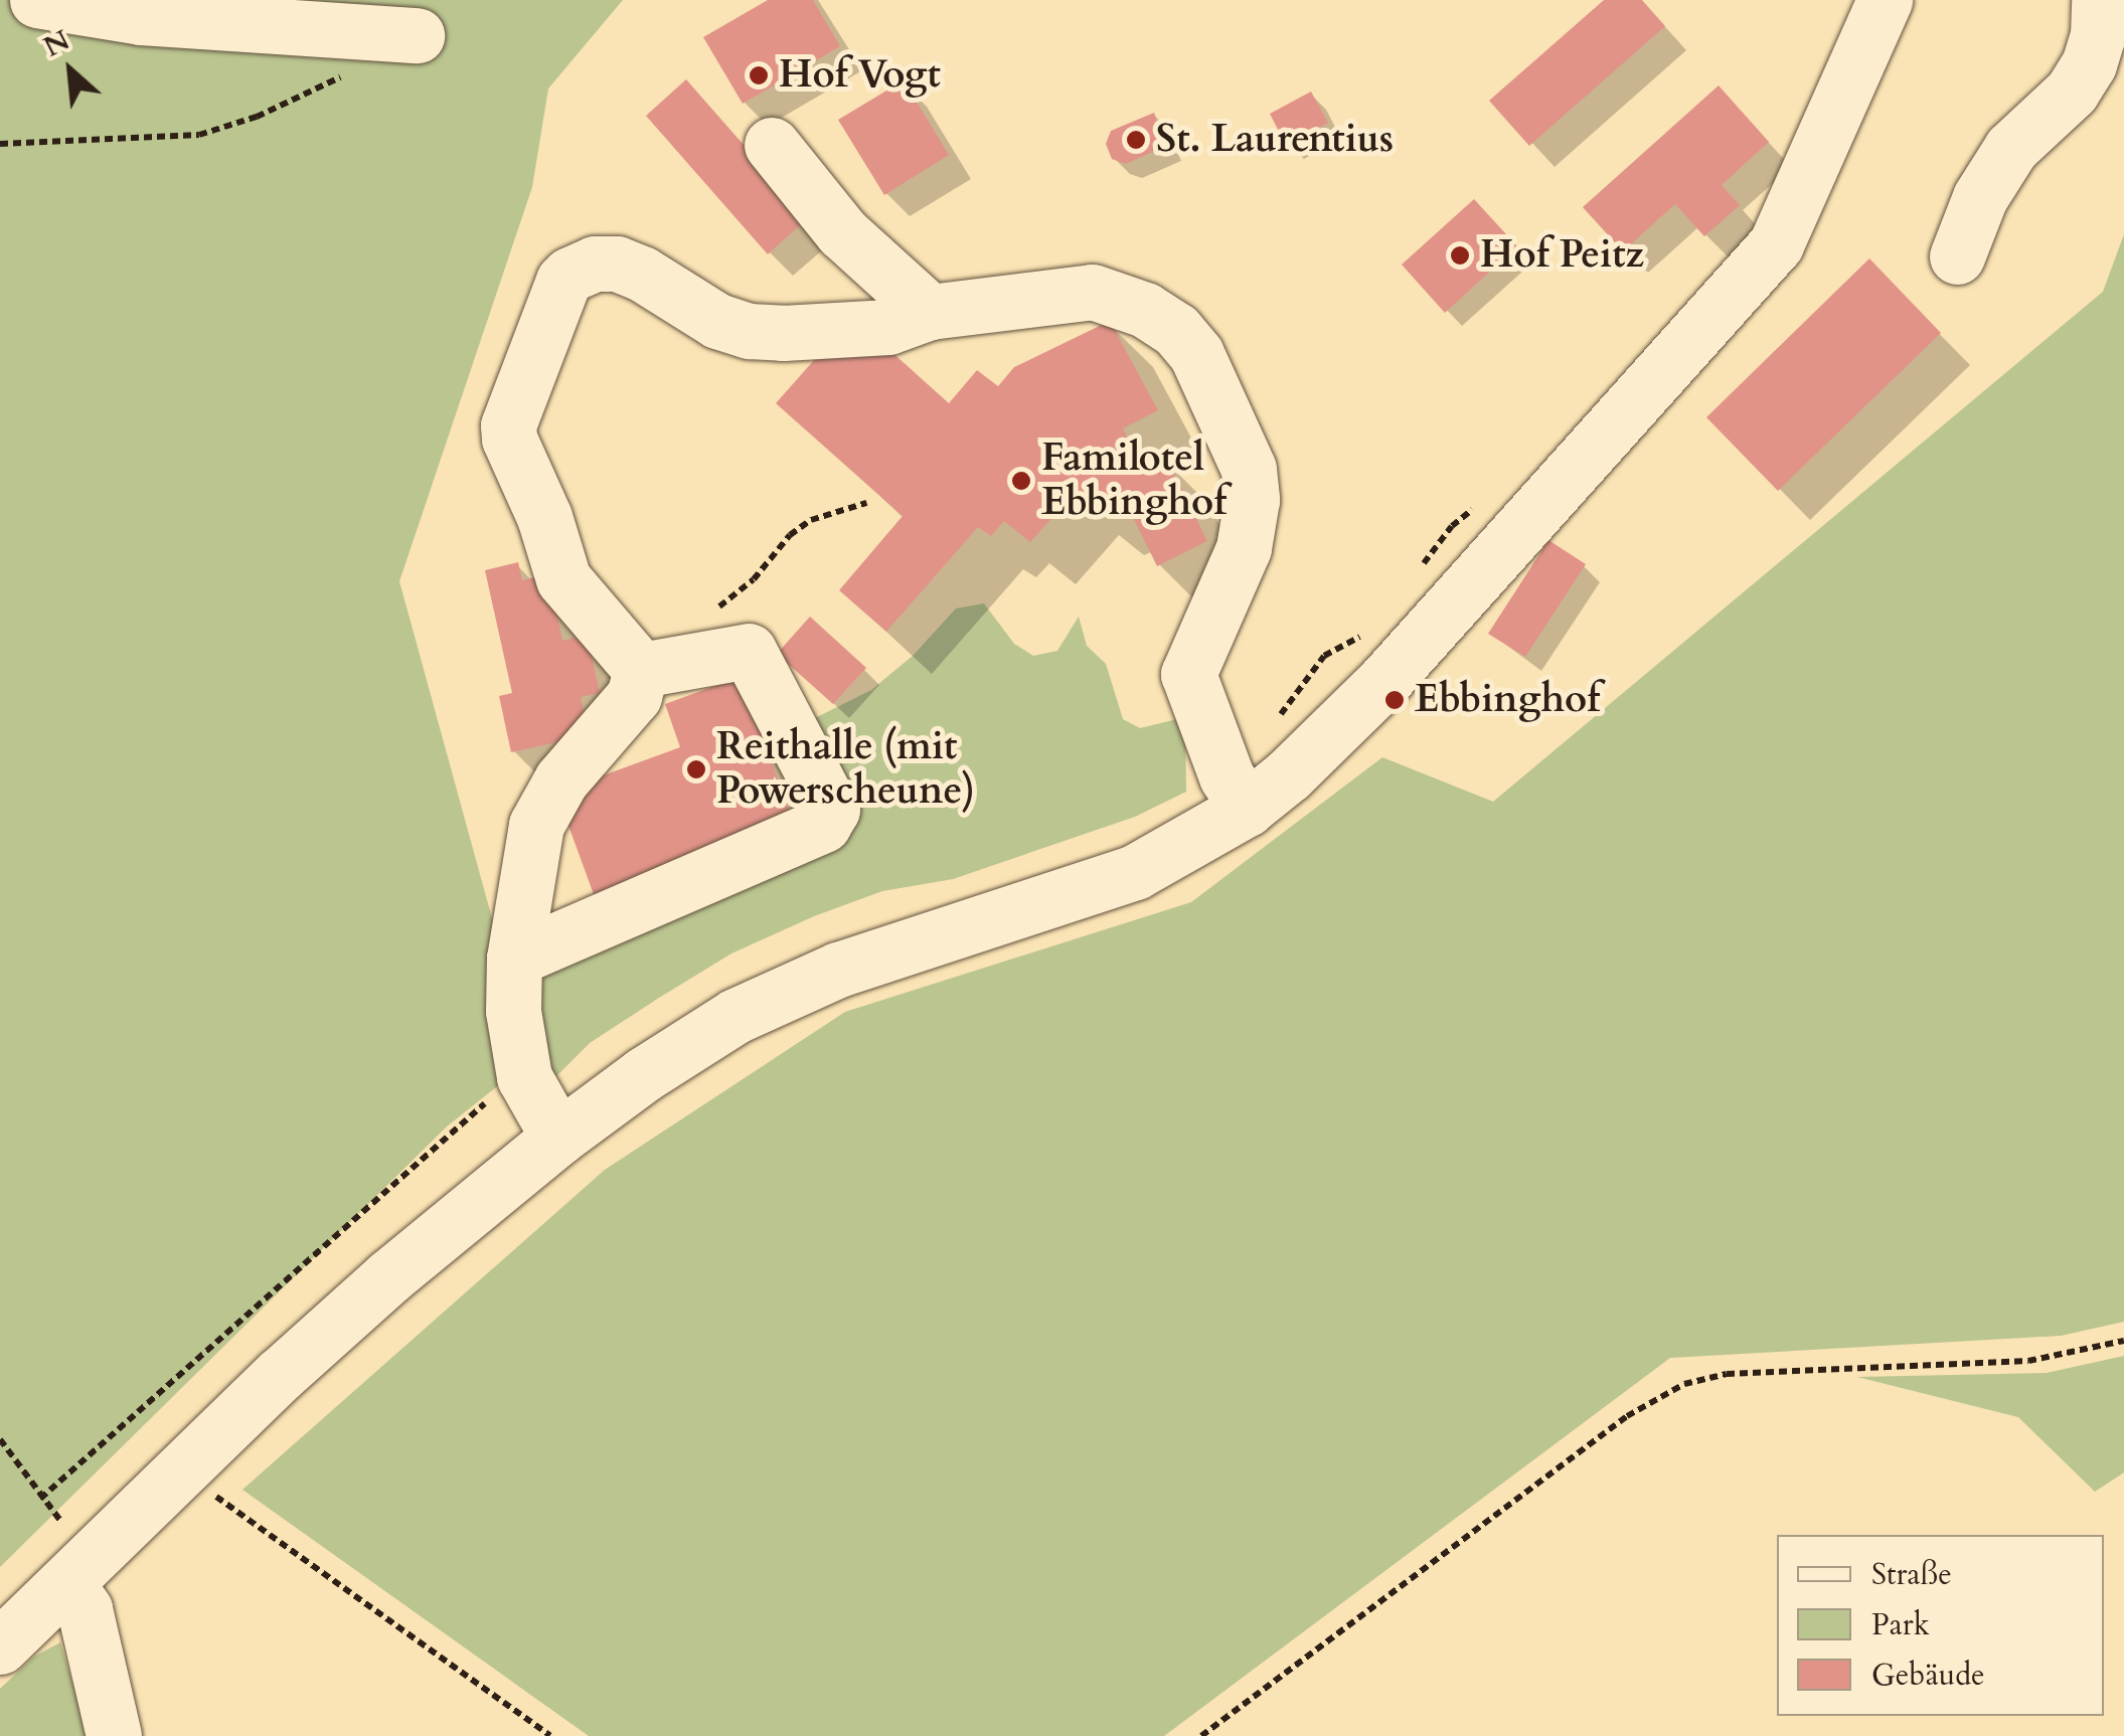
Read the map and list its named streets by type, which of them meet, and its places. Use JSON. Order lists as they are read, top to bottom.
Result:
{
  "places": [
    "Hof Vogt",
    "St. Laurentius",
    "Hof Peitz",
    "Familotel Ebbinghof",
    "Ebbinghof",
    "Reithalle (mit Powerscheune)"
  ],
  "legend": ["Straße", "Park", "Gebäude"],
  "north": "top left"
}
